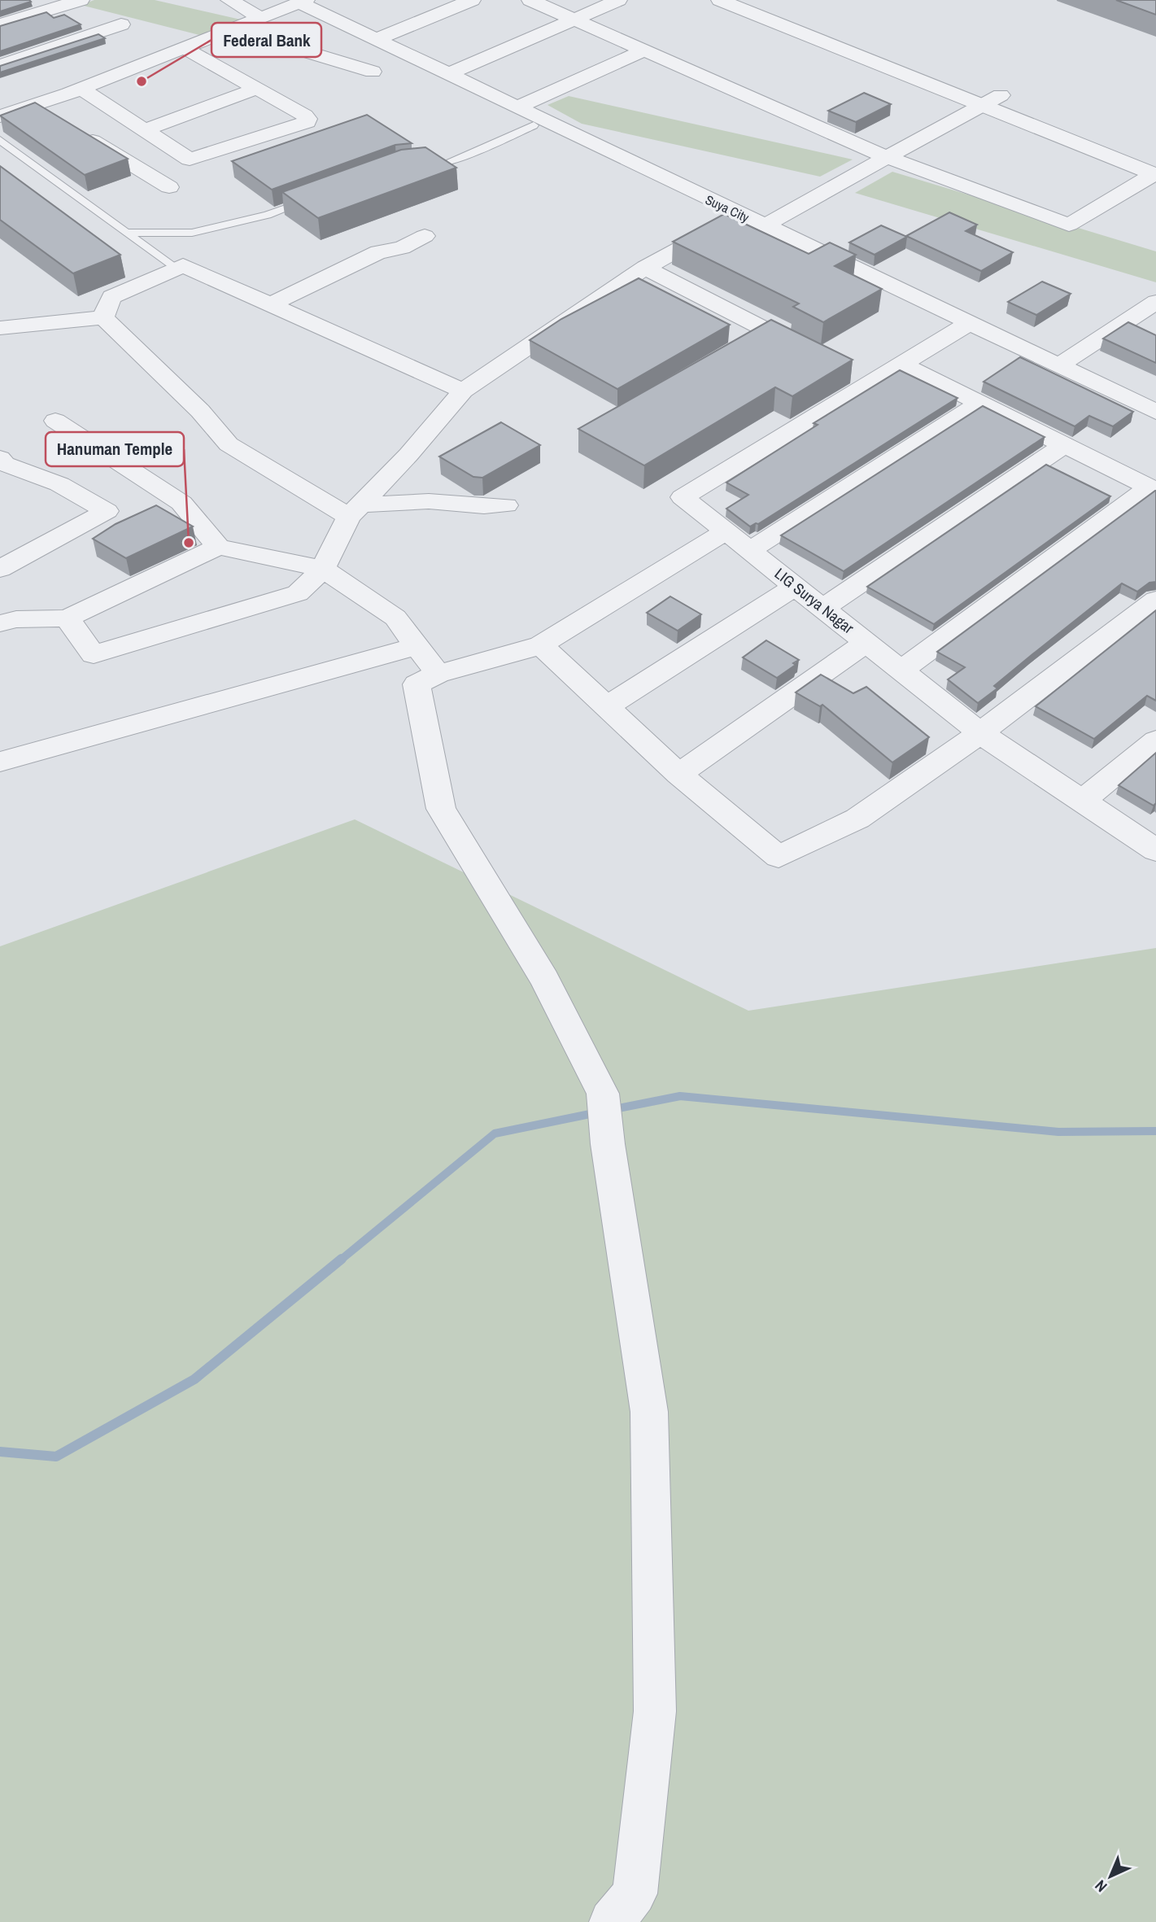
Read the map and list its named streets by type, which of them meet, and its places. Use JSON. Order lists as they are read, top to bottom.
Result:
{
  "streets": {
    "street": ["Suya City", "LIG Surya Nagar"]
  },
  "crossings": [
    ["Suya City", "LIG Surya Nagar"]
  ],
  "places": ["Federal Bank", "Hanuman Temple"],
  "north": "bottom left"
}
